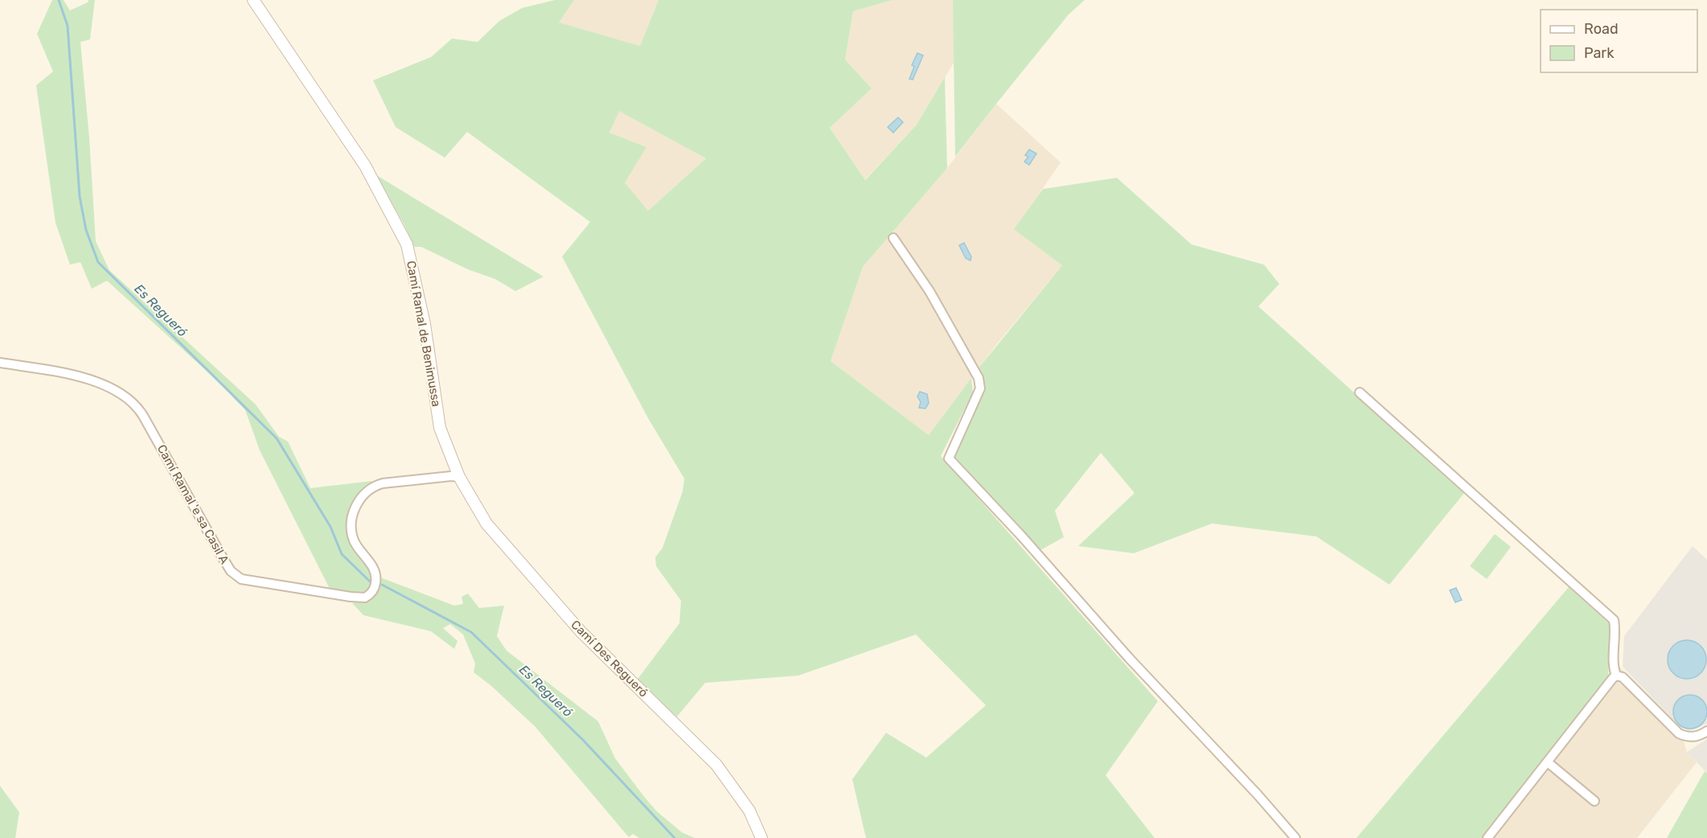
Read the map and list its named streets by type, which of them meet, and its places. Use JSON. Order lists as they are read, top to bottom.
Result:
{
  "streets": {
    "street": ["Camí Ramal de Benimussa", "Camí Ramal 'e sa Casil A", "Camí Des Regueró"]
  },
  "crossings": [
    ["Camí Ramal de Benimussa", "Camí Ramal 'e sa Casil A"],
    ["Camí Ramal de Benimussa", "Camí Des Regueró"],
    ["Camí Ramal 'e sa Casil A", "Camí Des Regueró"]
  ],
  "water": ["Es Regueró"],
  "legend": ["Road", "Park"]
}
